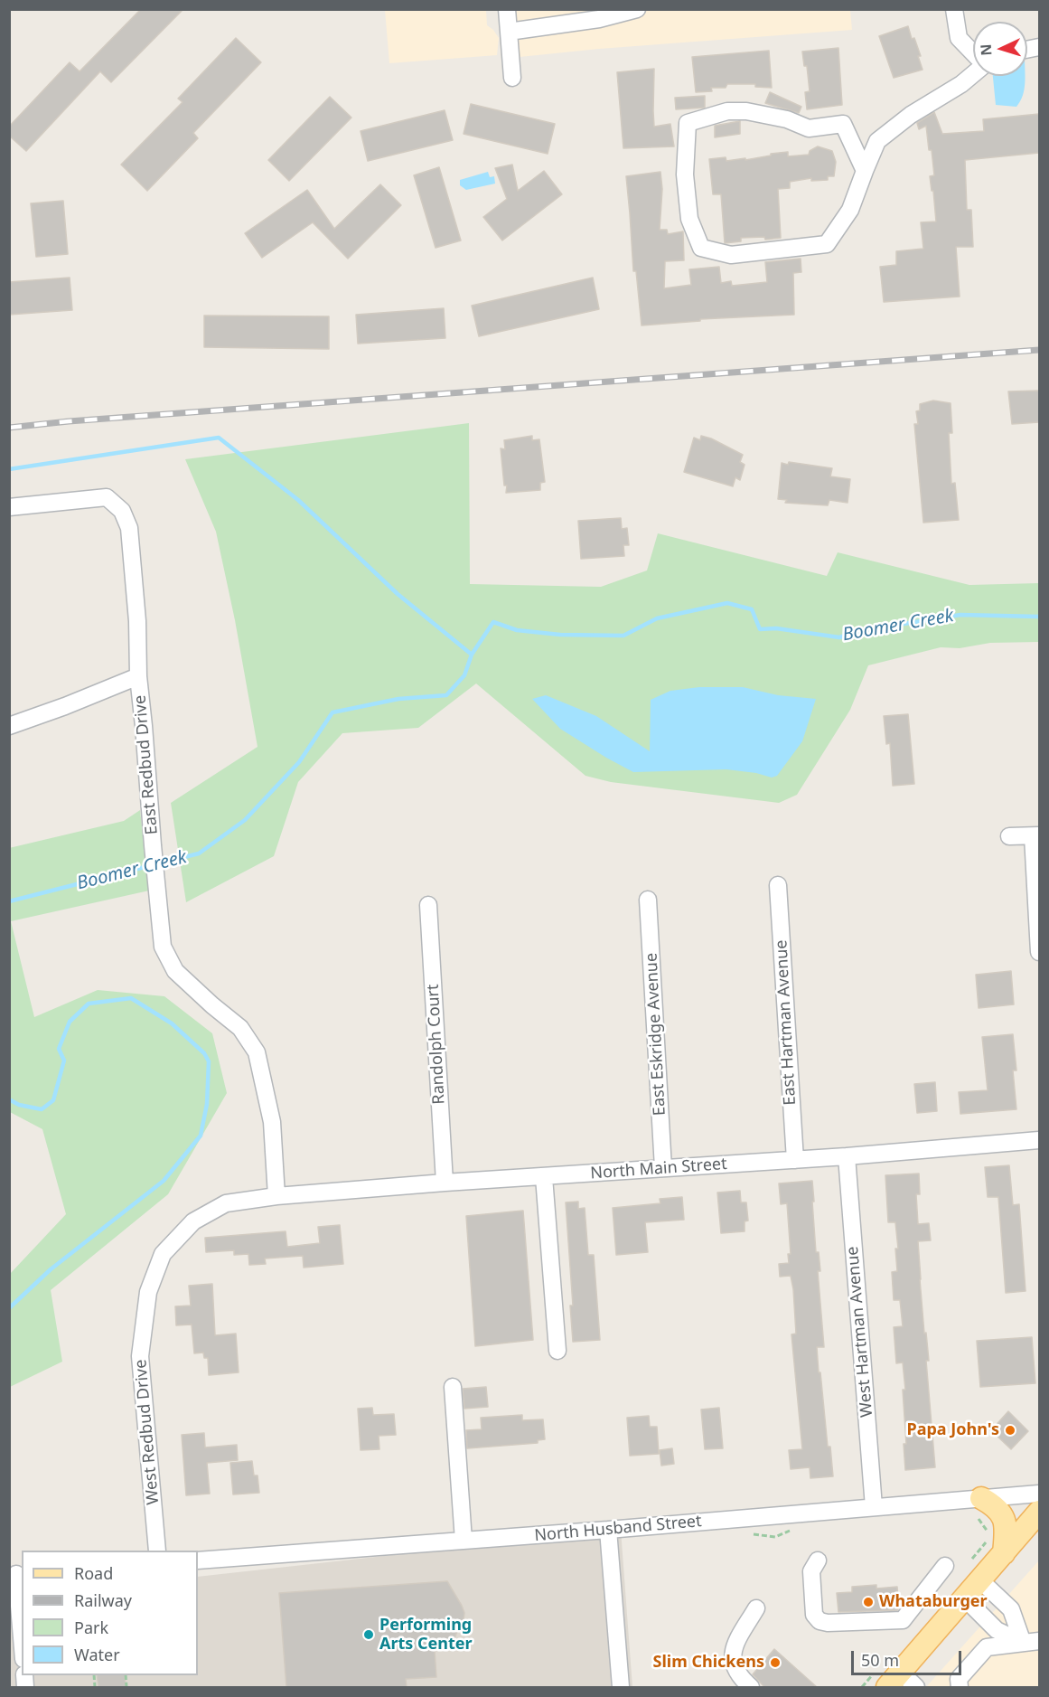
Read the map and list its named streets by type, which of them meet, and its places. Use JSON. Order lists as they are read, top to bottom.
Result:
{
  "streets": {
    "street": [
      "East Redbud Drive",
      "East Hartman Avenue",
      "East Eskridge Avenue",
      "Randolph Court",
      "North Main Street",
      "West Hartman Avenue",
      "West Redbud Drive",
      "North Husband Street"
    ]
  },
  "crossings": [
    ["East Redbud Drive", "North Main Street"],
    ["East Redbud Drive", "West Redbud Drive"],
    ["East Hartman Avenue", "North Main Street"],
    ["East Eskridge Avenue", "North Main Street"],
    ["Randolph Court", "North Main Street"],
    ["North Main Street", "West Hartman Avenue"],
    ["North Main Street", "West Redbud Drive"],
    ["West Hartman Avenue", "North Husband Street"]
  ],
  "water": ["Boomer Creek"],
  "places": [
    "Papa John's",
    "Whataburger",
    "Performing Arts Center",
    "Slim Chickens"
  ],
  "legend": [
    "Road",
    "Railway",
    "Park",
    "Water"
  ],
  "scale_bar": "50 m",
  "north": "left"
}
